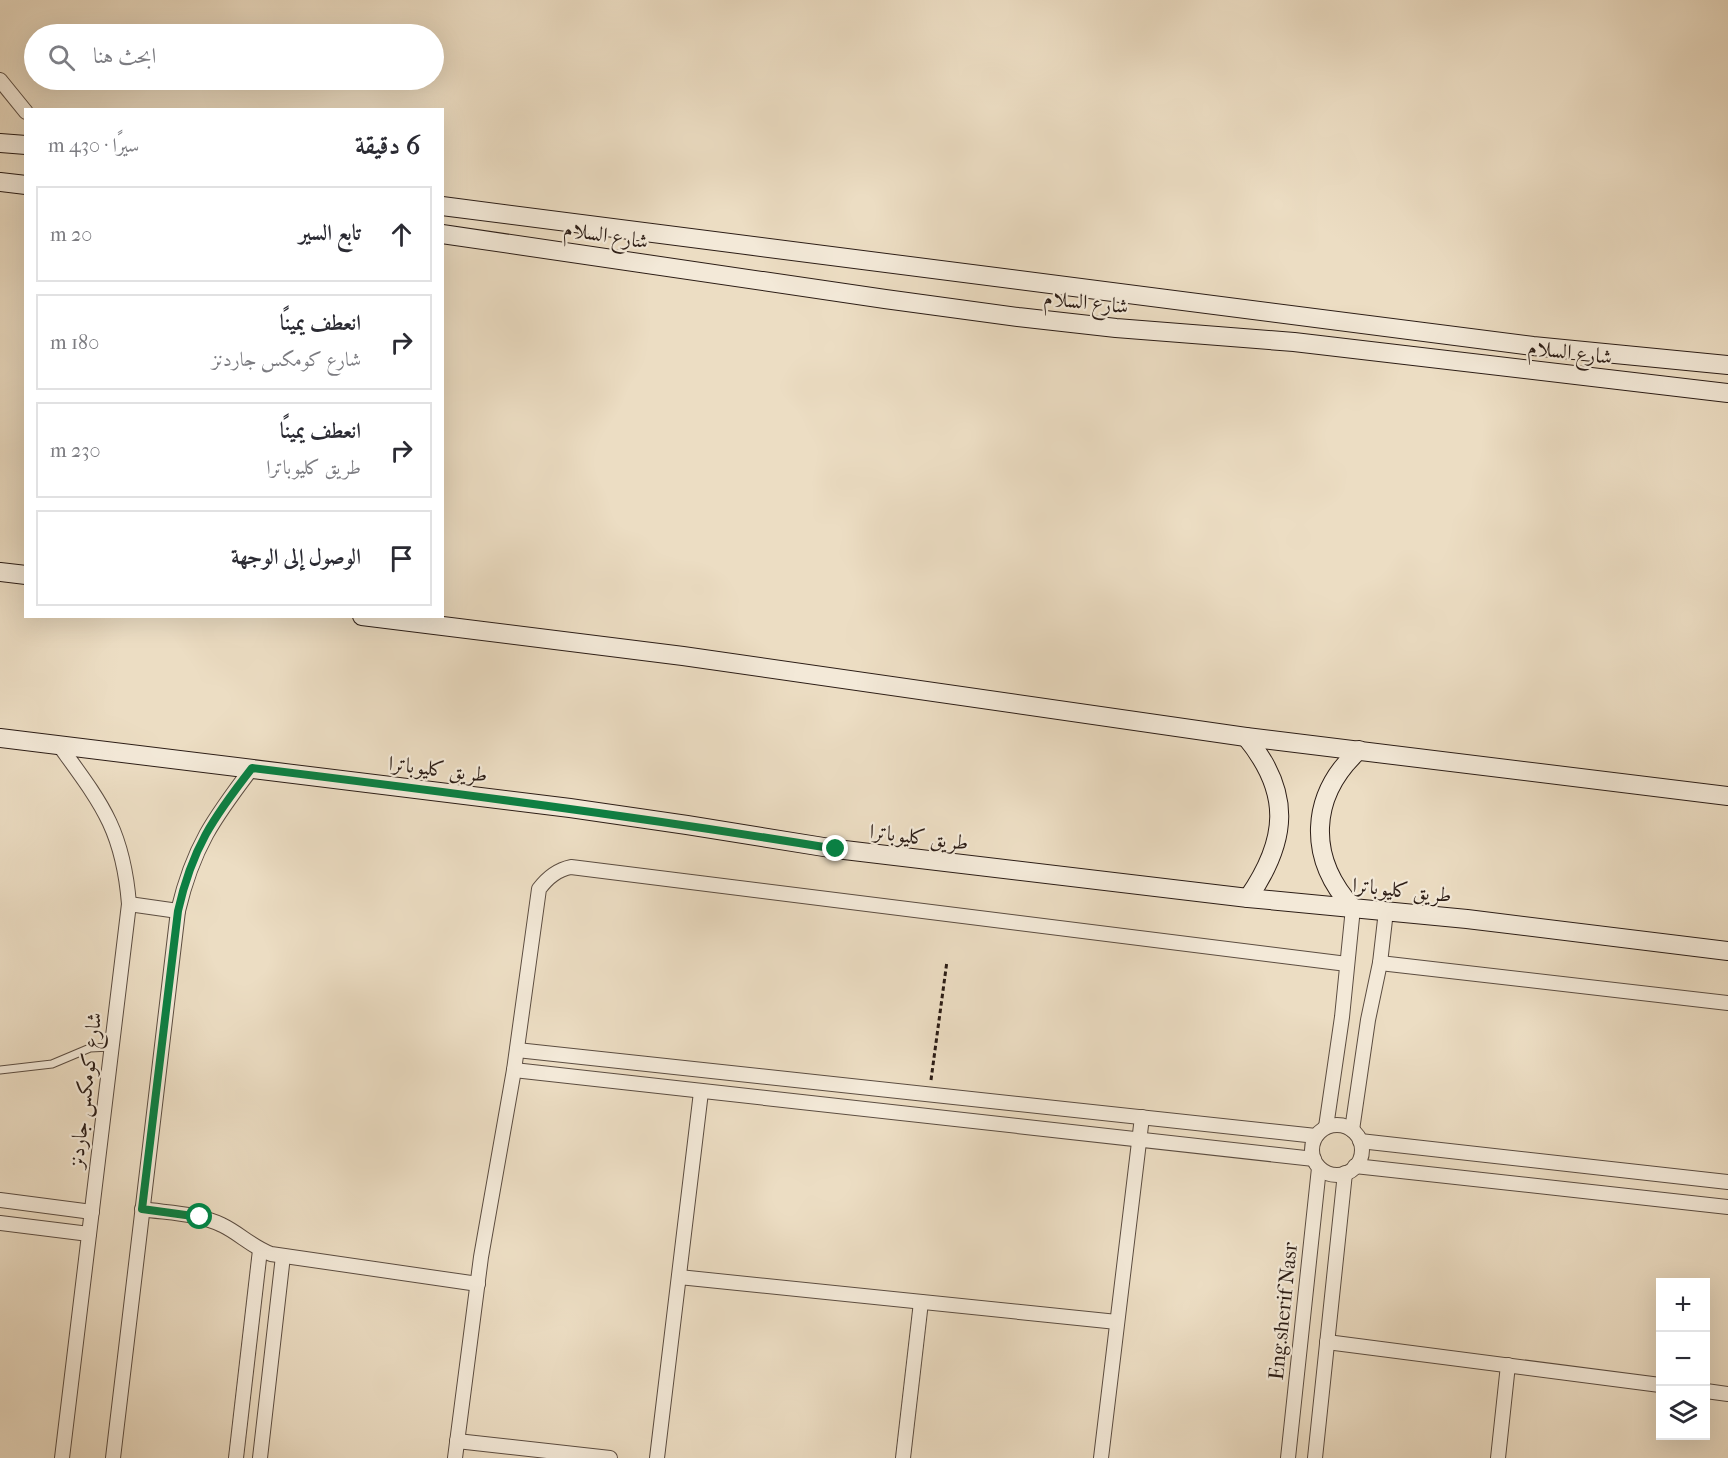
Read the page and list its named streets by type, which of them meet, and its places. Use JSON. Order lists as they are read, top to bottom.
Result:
{
  "streets": {
    "main road": ["شارع السلام", "طريق كليوباترا"],
    "street": ["شارع كومكس جاردنز", "Eng.sherif Nasr"]
  },
  "crossings": [
    ["طريق كليوباترا", "شارع كومكس جاردنز"]
  ],
  "page": {
    "search": "ابحث هنا",
    "heading": ["6 دقيقة", "سيرًا · 430 m"],
    "list": [
      ["تابع السير", "20 m"],
      ["انعطف يمينًا", "شارع كومكس جاردنز", "180 m"],
      ["انعطف يمينًا", "طريق كليوباترا", "230 m"],
      "الوصول إلى الوجهة"
    ],
    "map_buttons": ["+", "−"]
  }
}
